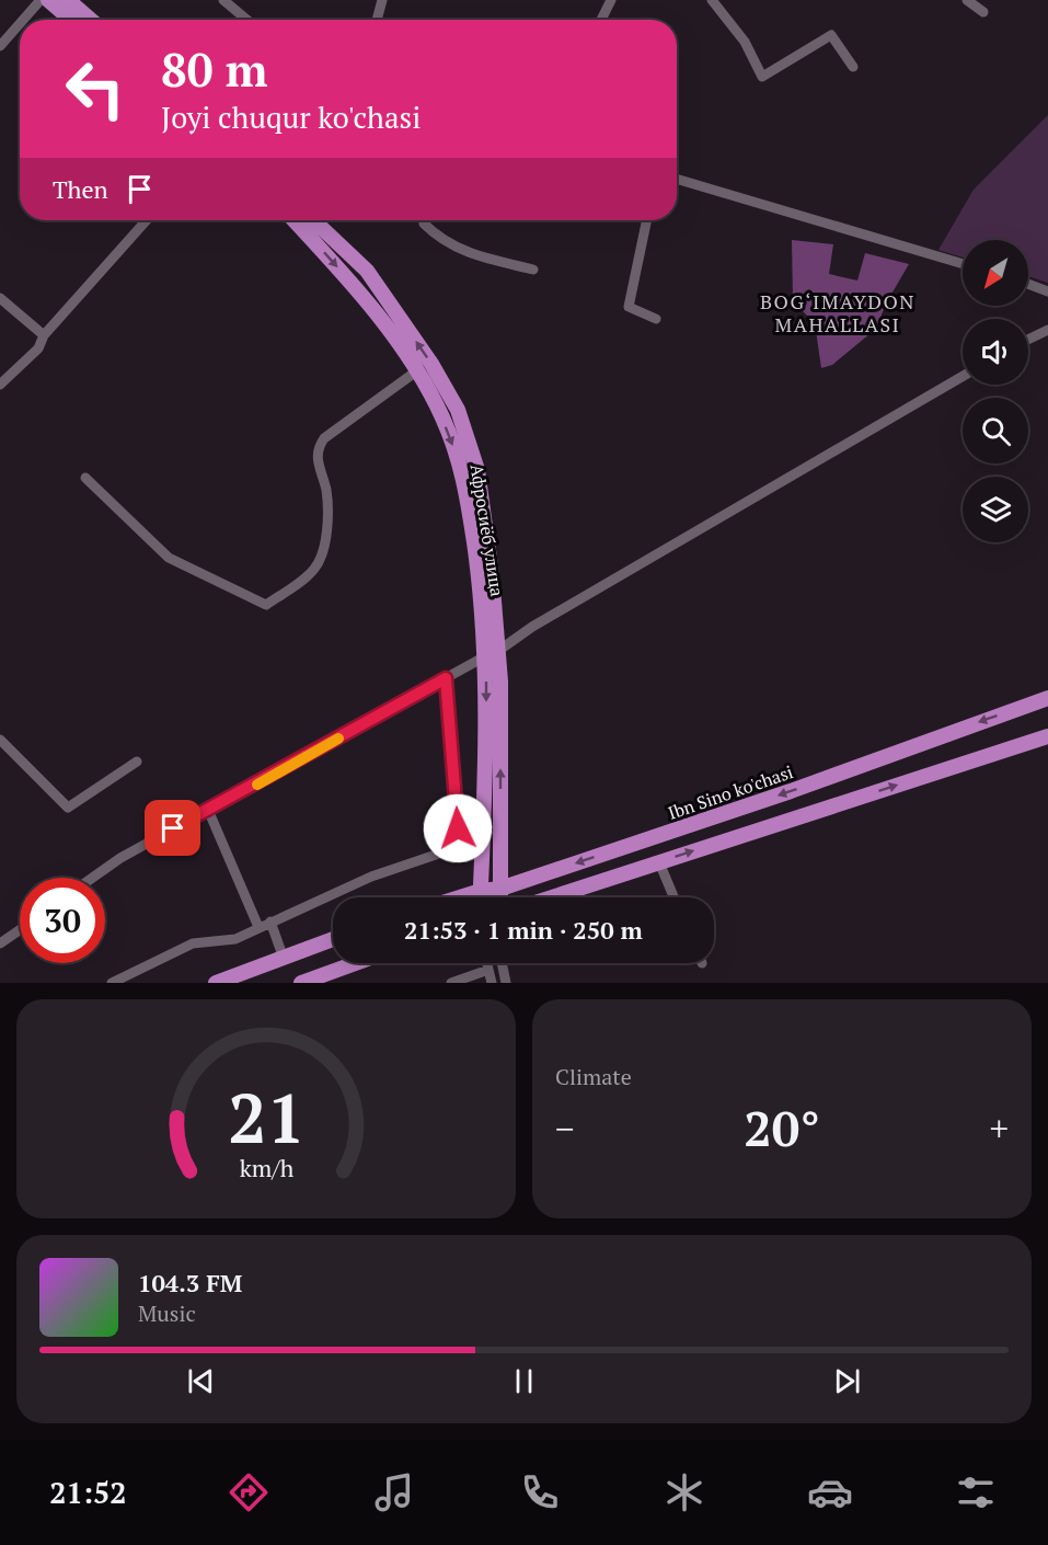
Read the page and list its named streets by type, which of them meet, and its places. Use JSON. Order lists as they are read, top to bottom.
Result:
{
  "streets": {
    "main road": ["Афросиёб улица", "Ibn Sino ko'chasi"]
  },
  "crossings": [
    ["Афросиёб улица", "Ibn Sino ko'chasi"]
  ],
  "districts": ["BOG‘IMAYDON MAHALLASI"],
  "north": "bottom left",
  "page": {
    "turn": ["80 m", "Joyi chuqur ko'chasi"],
    "then": "Then",
    "limit": "30",
    "trip": "21:53 · 1 min · 250 m",
    "tile": "Climate",
    "heat": ["−", "20°", "+"],
    "song": ["104.3 FM", "Music"],
    "tabs": "21:52",
    "gauge": ["21", "km/h"]
  }
}
